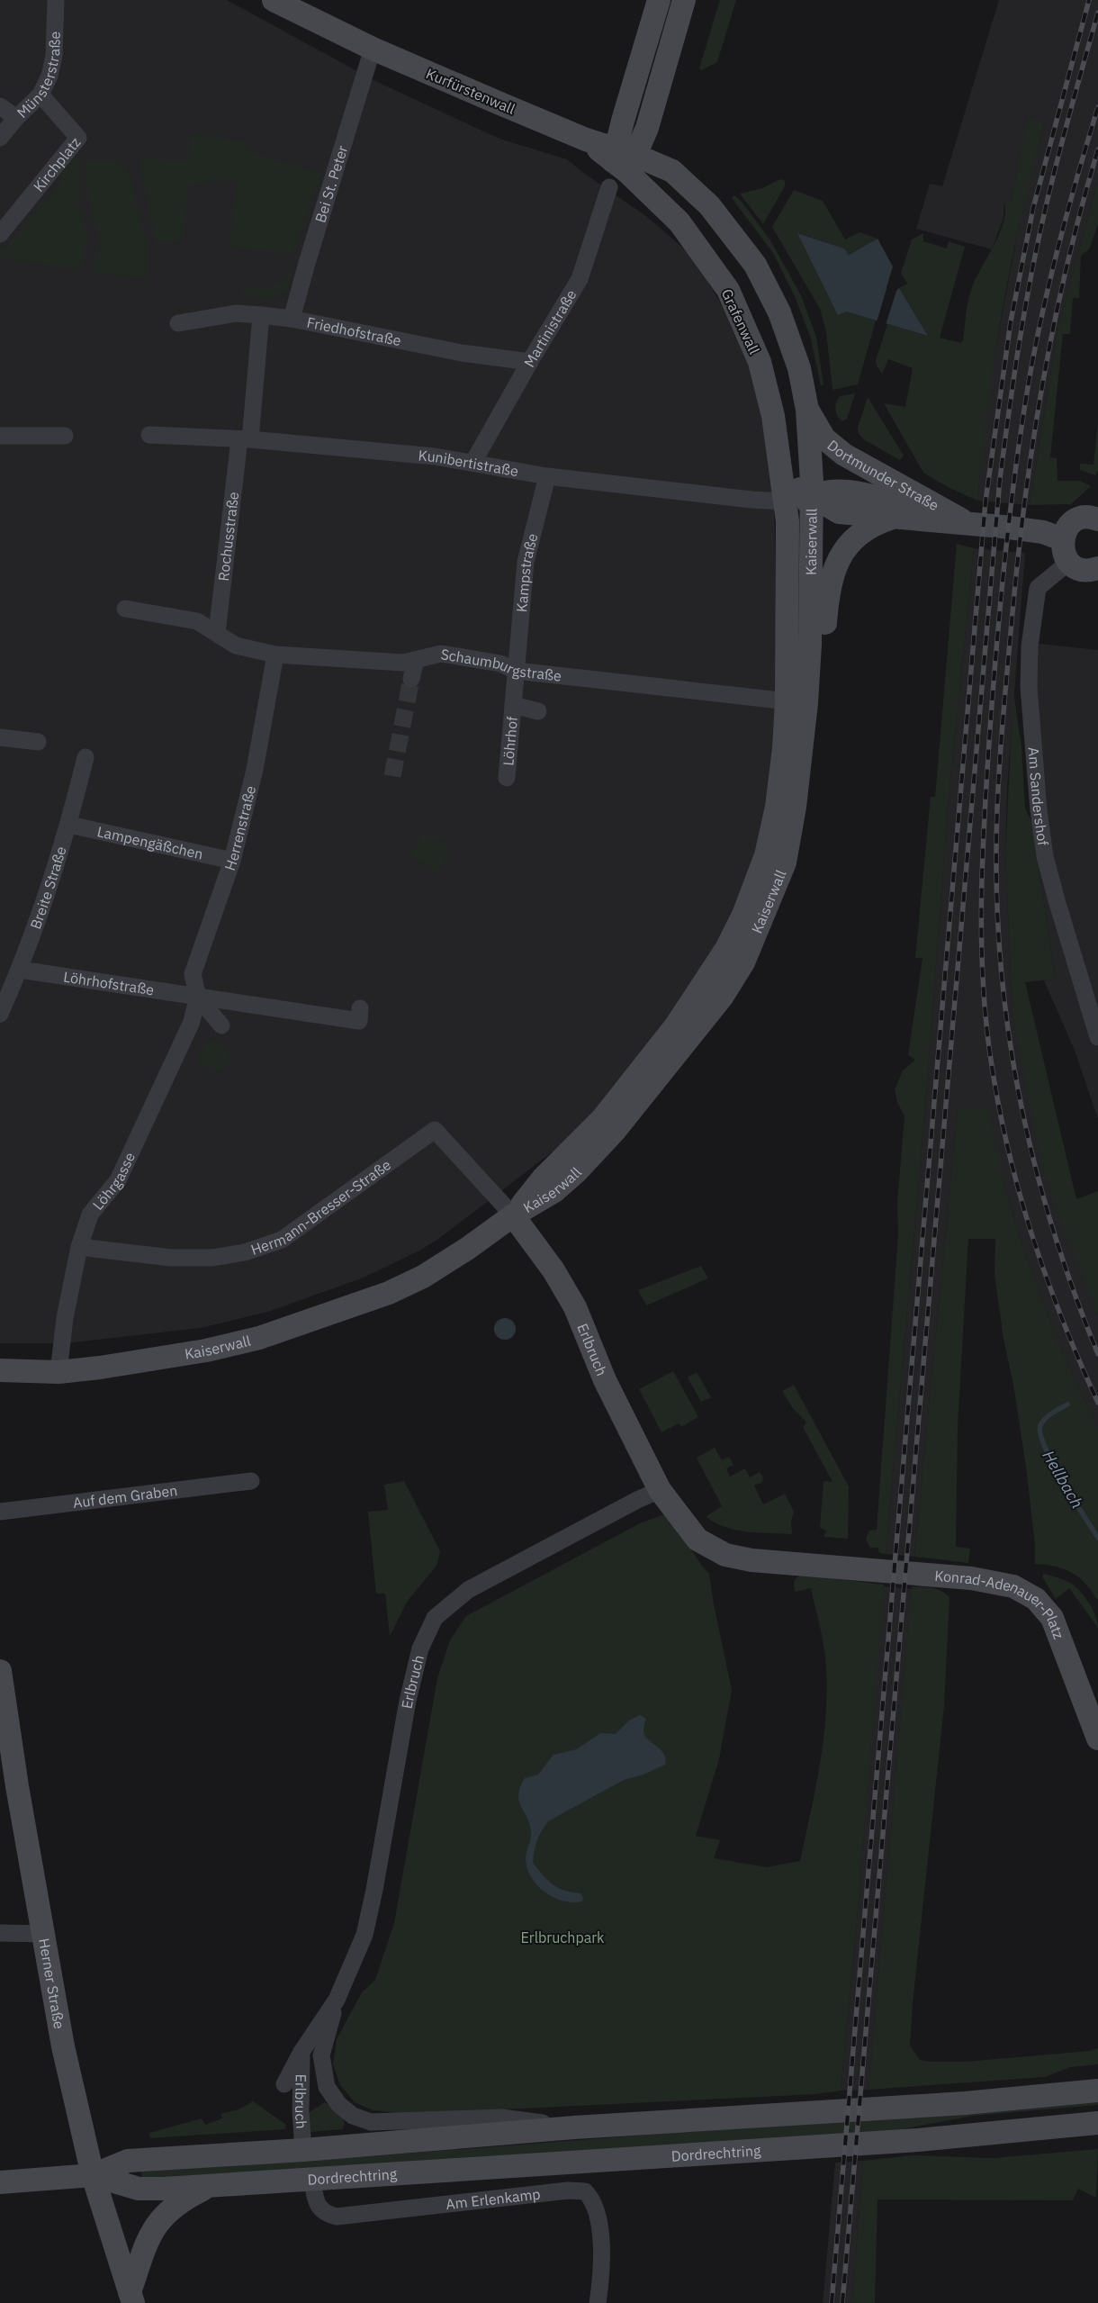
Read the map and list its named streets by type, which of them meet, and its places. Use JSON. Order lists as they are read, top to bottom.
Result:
{
  "streets": {
    "main road": [
      "Kurfürstenwall",
      "Grafenwall",
      "Dortmunder Straße",
      "Kaiserwall",
      "Erlbruch",
      "Konrad-Adenauer-Platz",
      "Herner Straße",
      "Dordrechtring"
    ],
    "street": [
      "Münsterstraße",
      "Kirchplatz",
      "Bei St. Peter",
      "Martinistraße",
      "Friedhofstraße",
      "Kunibertistraße",
      "Rochusstraße",
      "Kampstraße",
      "Schaumburgstraße",
      "Löhrhof",
      "Am Sandershof",
      "Herrenstraße",
      "Lampengäßchen",
      "Breite Straße",
      "Löhrhofstraße",
      "Löhrgasse",
      "Hermann-Bresser-Straße",
      "Auf dem Graben",
      "Am Erlenkamp"
    ]
  },
  "crossings": [
    ["Münsterstraße", "Kirchplatz"],
    ["Kurfürstenwall", "Bei St. Peter"],
    ["Kurfürstenwall", "Grafenwall"],
    ["Kurfürstenwall", "Dortmunder Straße"],
    ["Bei St. Peter", "Friedhofstraße"],
    ["Grafenwall", "Kunibertistraße"],
    ["Grafenwall", "Dortmunder Straße"],
    ["Grafenwall", "Kaiserwall"],
    ["Martinistraße", "Friedhofstraße"],
    ["Martinistraße", "Kunibertistraße"],
    ["Friedhofstraße", "Rochusstraße"],
    ["Kunibertistraße", "Rochusstraße"],
    ["Kunibertistraße", "Kaiserwall"],
    ["Kunibertistraße", "Kampstraße"],
    ["Dortmunder Straße", "Kaiserwall"],
    ["Rochusstraße", "Schaumburgstraße"],
    ["Kaiserwall", "Schaumburgstraße"],
    ["Kaiserwall", "Löhrgasse"],
    ["Kaiserwall", "Hermann-Bresser-Straße"],
    ["Kaiserwall", "Erlbruch"],
    ["Kampstraße", "Schaumburgstraße"],
    ["Kampstraße", "Löhrhof"],
    ["Schaumburgstraße", "Löhrhof"],
    ["Schaumburgstraße", "Herrenstraße"],
    ["Herrenstraße", "Lampengäßchen"],
    ["Herrenstraße", "Löhrhofstraße"],
    ["Herrenstraße", "Löhrgasse"],
    ["Lampengäßchen", "Breite Straße"],
    ["Breite Straße", "Löhrhofstraße"],
    ["Löhrhofstraße", "Löhrgasse"],
    ["Löhrgasse", "Hermann-Bresser-Straße"],
    ["Hermann-Bresser-Straße", "Erlbruch"],
    ["Erlbruch", "Konrad-Adenauer-Platz"],
    ["Herner Straße", "Dordrechtring"],
    ["Dordrechtring", "Am Erlenkamp"]
  ],
  "water": ["Hellbach"],
  "parks": ["Erlbruchpark"]
}
